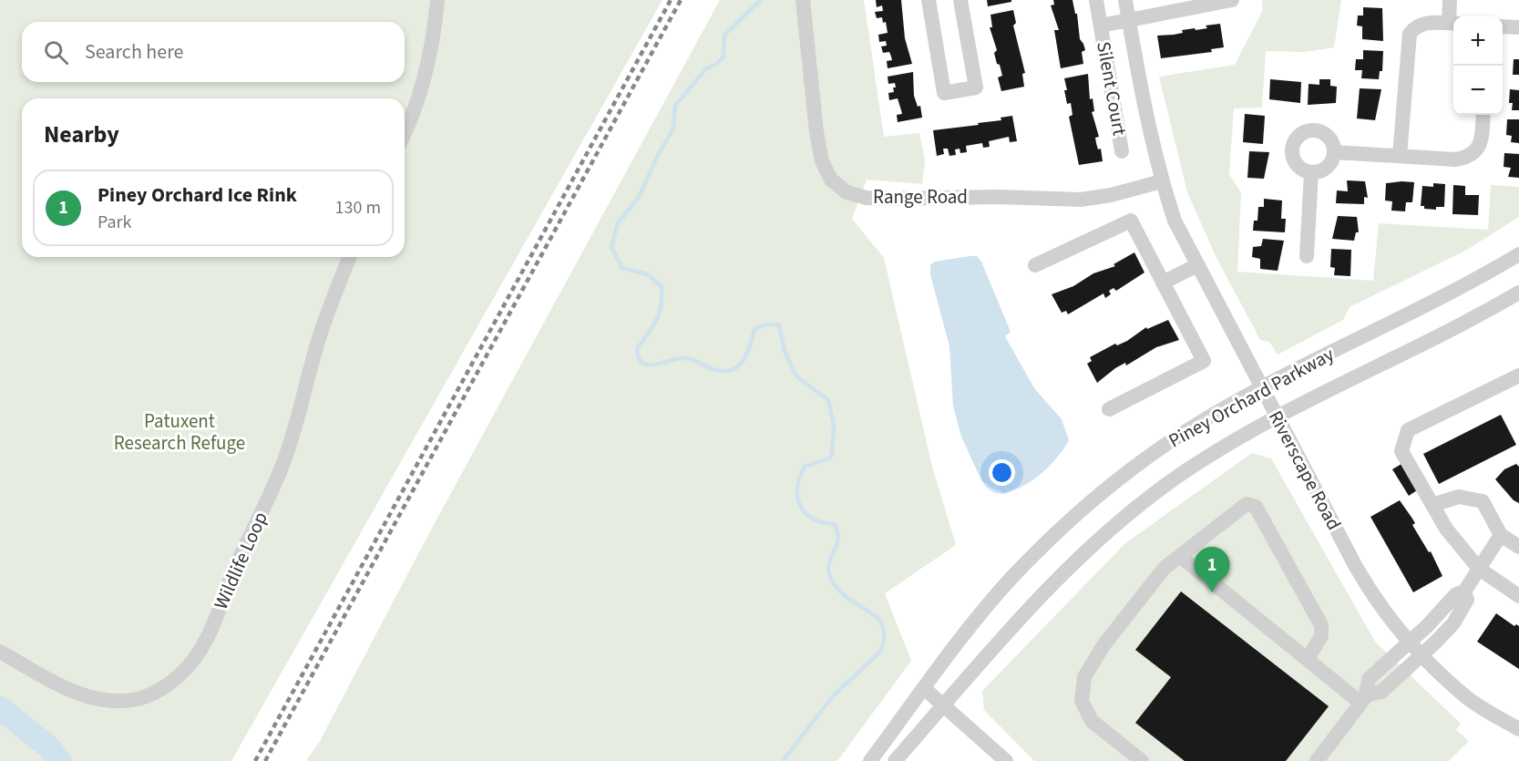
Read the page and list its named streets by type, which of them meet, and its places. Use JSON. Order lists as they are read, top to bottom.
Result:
{
  "streets": {
    "street": [
      "Silent Court",
      "Range Road",
      "Piney Orchard Parkway",
      "Riverscape Road",
      "Wildlife Loop"
    ]
  },
  "crossings": [
    ["Silent Court", "Riverscape Road"],
    ["Range Road", "Riverscape Road"],
    ["Piney Orchard Parkway", "Riverscape Road"]
  ],
  "parks": ["Patuxent Research Refuge"],
  "page": {
    "map_buttons": ["+", "−"],
    "search": "Search here",
    "heading": "Nearby",
    "list": [
      {
        "mark": "1",
        "name": "Piney Orchard Ice Rink",
        "note": "Park",
        "value": "130 m"
      }
    ],
    "pins": "1"
  }
}
